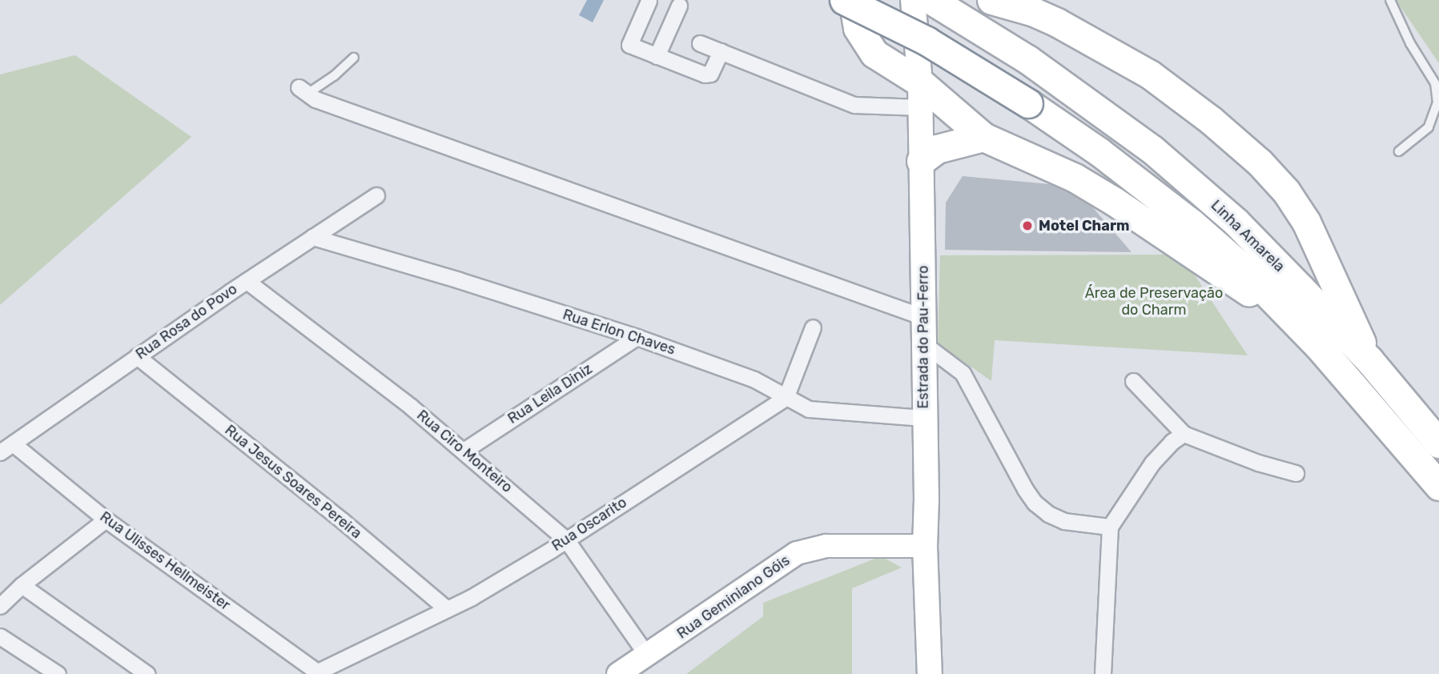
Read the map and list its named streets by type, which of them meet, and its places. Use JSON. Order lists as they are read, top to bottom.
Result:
{
  "streets": {
    "highway": ["Linha Amarela"],
    "main road": ["Estrada do Pau-Ferro"],
    "street": [
      "Rua Rosa do Povo",
      "Rua Erlon Chaves",
      "Rua Leila Diniz",
      "Rua Ciro Monteiro",
      "Rua Jesus Soares Pereira",
      "Rua Oscarito",
      "Rua Ulisses Hellmeister",
      "Rua Geminiano Góis"
    ]
  },
  "crossings": [
    ["Rua Rosa do Povo", "Rua Erlon Chaves"],
    ["Rua Rosa do Povo", "Rua Ciro Monteiro"],
    ["Rua Rosa do Povo", "Rua Jesus Soares Pereira"],
    ["Rua Rosa do Povo", "Rua Ulisses Hellmeister"],
    ["Rua Erlon Chaves", "Estrada do Pau-Ferro"],
    ["Rua Erlon Chaves", "Rua Leila Diniz"],
    ["Rua Erlon Chaves", "Rua Oscarito"],
    ["Estrada do Pau-Ferro", "Rua Geminiano Góis"],
    ["Rua Leila Diniz", "Rua Ciro Monteiro"],
    ["Rua Ciro Monteiro", "Rua Oscarito"],
    ["Rua Ciro Monteiro", "Rua Geminiano Góis"],
    ["Rua Jesus Soares Pereira", "Rua Oscarito"],
    ["Rua Oscarito", "Rua Ulisses Hellmeister"]
  ],
  "parks": ["Área de Preservação do Charm"],
  "places": ["Motel Charm"]
}
